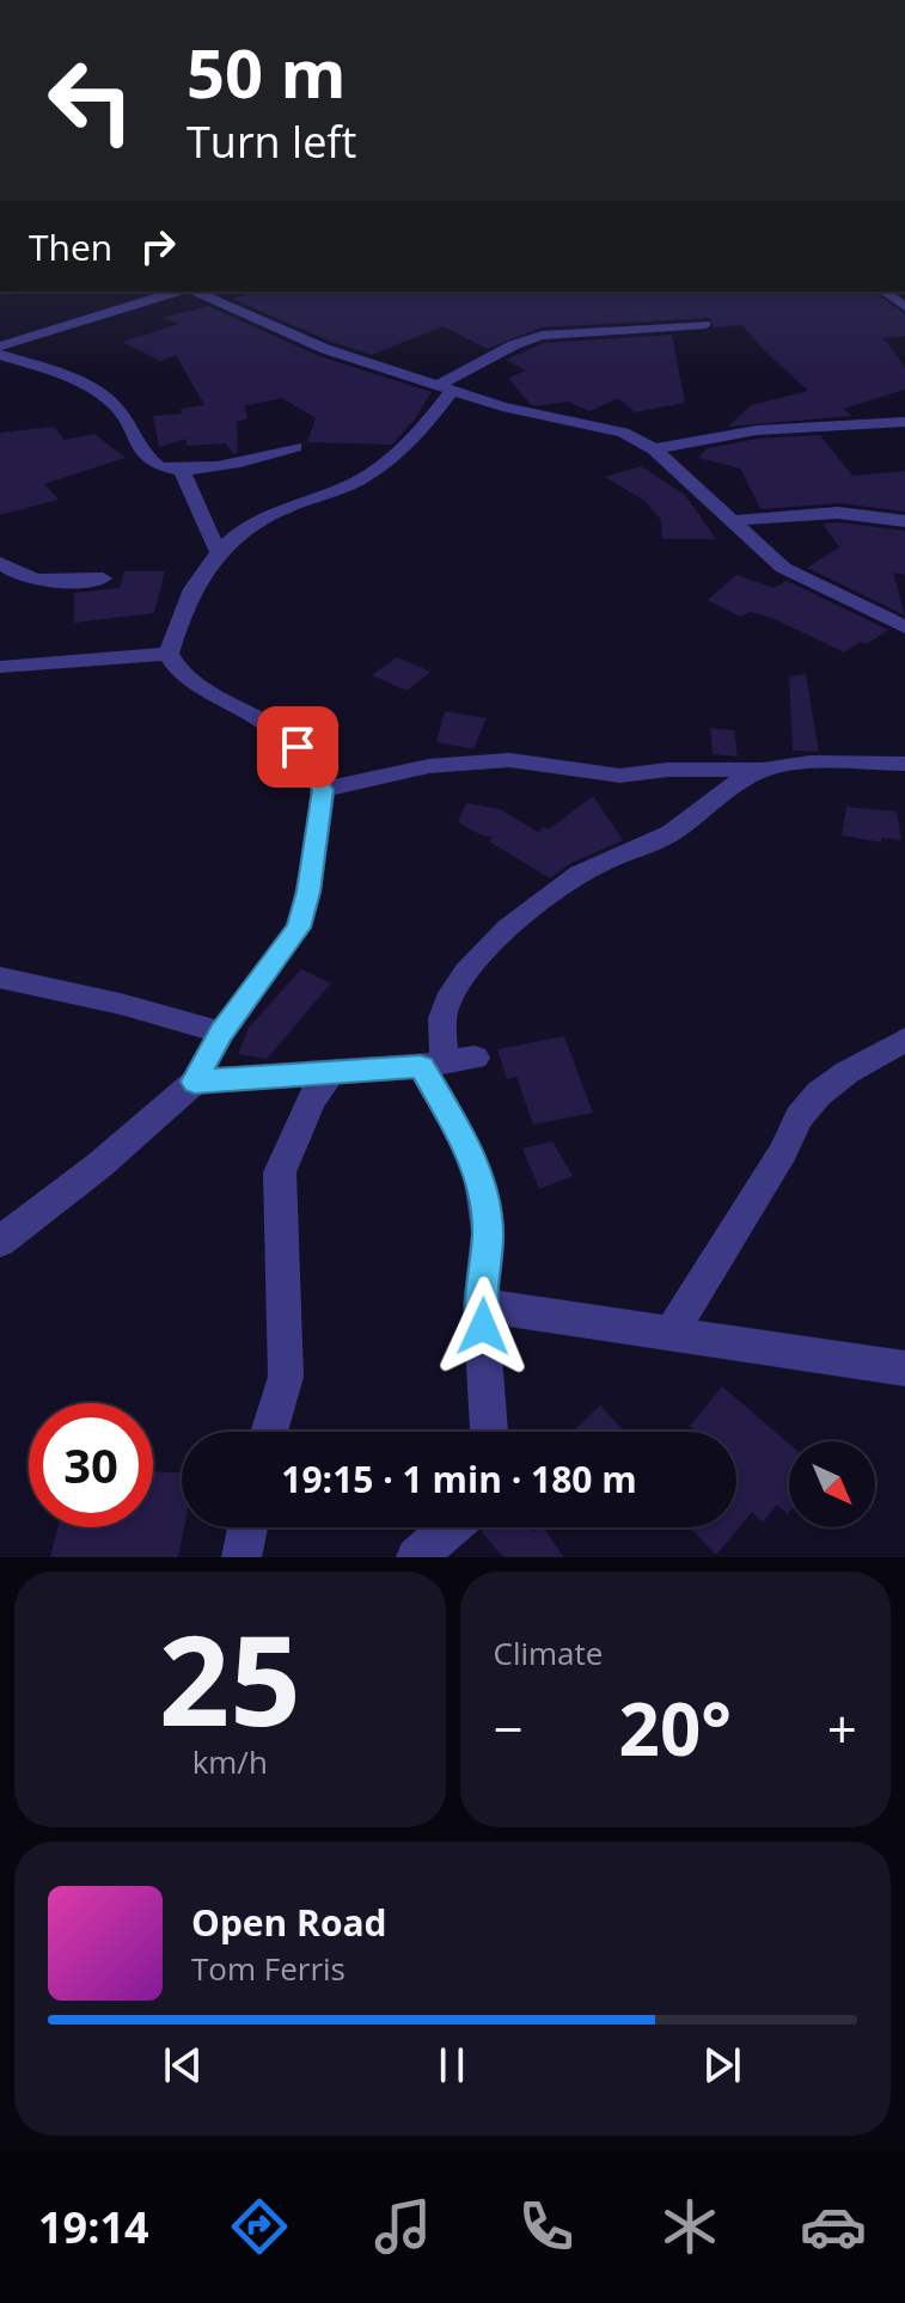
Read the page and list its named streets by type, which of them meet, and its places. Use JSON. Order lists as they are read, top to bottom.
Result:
{
  "north": "bottom right",
  "page": {
    "turn": ["50 m", "Turn left"],
    "then": "Then",
    "limit": "30",
    "trip": "19:15 · 1 min · 180 m",
    "tile": [
      ["25", "km/h"],
      "Climate"
    ],
    "heat": ["−", "20°", "+"],
    "song": ["Open Road", "Tom Ferris"],
    "tabs": "19:14"
  }
}
